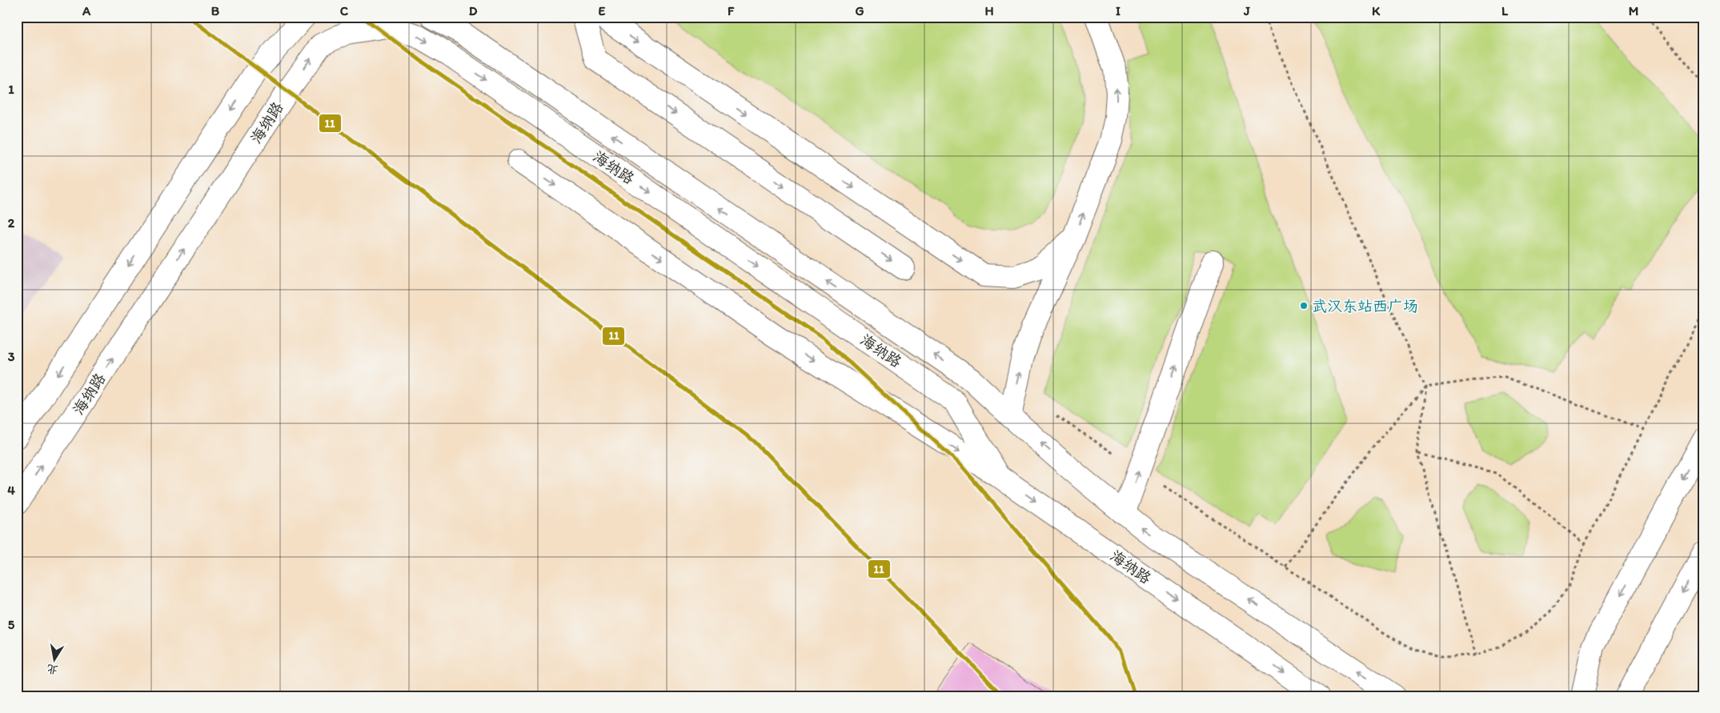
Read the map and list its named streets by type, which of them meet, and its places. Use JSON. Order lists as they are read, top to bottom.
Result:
{
  "streets": {
    "main road": ["海纳路"]
  },
  "places": ["武汉东站西广场"],
  "lines": ["transit line 11"],
  "north": "bottom",
  "grid": {
    "columns": [
      "A",
      "B",
      "C",
      "D",
      "E",
      "F",
      "G",
      "H",
      "I",
      "J",
      "K",
      "L",
      "M"
    ],
    "rows": [
      "1",
      "2",
      "3",
      "4",
      "5"
    ]
  }
}
